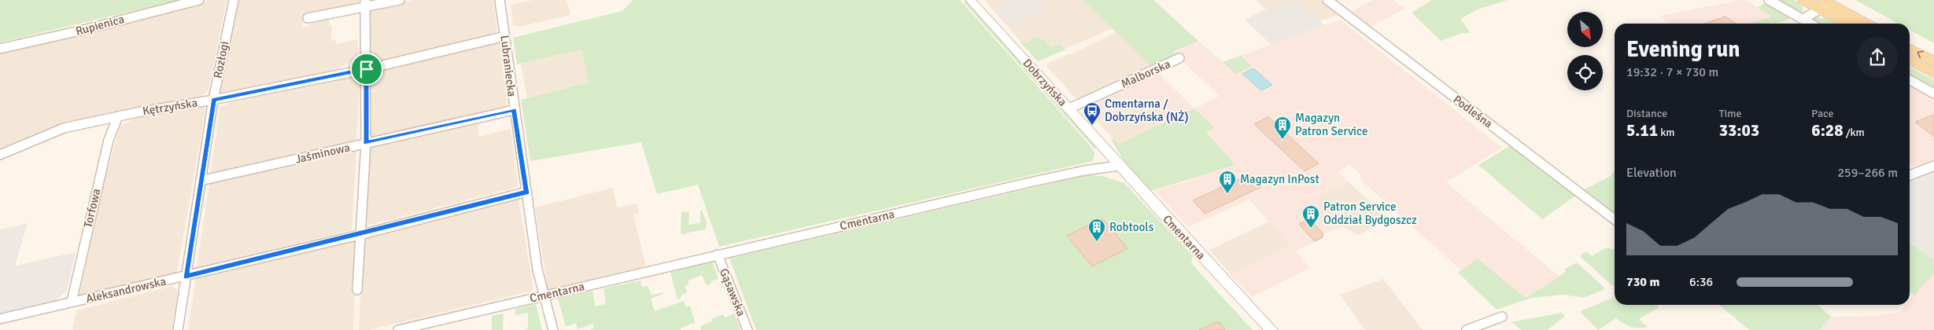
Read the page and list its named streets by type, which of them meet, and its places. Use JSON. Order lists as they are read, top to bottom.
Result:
{
  "streets": {
    "street": [
      "Rupienica",
      "Rozłogi",
      "Lubraniecka",
      "Malborska",
      "Dobrzyńska",
      "Kętrzyńska",
      "Podleśna",
      "Jaśminowa",
      "Torfowa",
      "Cmentarna",
      "Aleksandrowska",
      "Gąsawska"
    ]
  },
  "crossings": [
    ["Rozłogi", "Kętrzyńska"],
    ["Rozłogi", "Jaśminowa"],
    ["Rozłogi", "Aleksandrowska"],
    ["Lubraniecka", "Kętrzyńska"],
    ["Lubraniecka", "Jaśminowa"],
    ["Lubraniecka", "Cmentarna"],
    ["Lubraniecka", "Aleksandrowska"],
    ["Malborska", "Dobrzyńska"],
    ["Dobrzyńska", "Cmentarna"],
    ["Kętrzyńska", "Torfowa"],
    ["Torfowa", "Aleksandrowska"],
    ["Cmentarna", "Gąsawska"]
  ],
  "places": {
    "bus stop": ["Cmentarna / Dobrzyńska (NŻ)"],
    "building": [
      "Magazyn Patron Service",
      "Magazyn InPost",
      "Patron Service Oddział Bydgoszcz",
      "Robtools"
    ]
  },
  "north": "bottom right",
  "page": {
    "heading": ["Evening run", "19:32 · 7 × 730 m"],
    "stats": [
      ["Distance", "5.11 km"],
      ["Time", "33:03"],
      ["Pace", "6:28 /km"]
    ],
    "chart": ["Elevation", "259–266 m"],
    "list": [
      {
        "name": "730 m",
        "note": "6:36"
      }
    ]
  }
}
